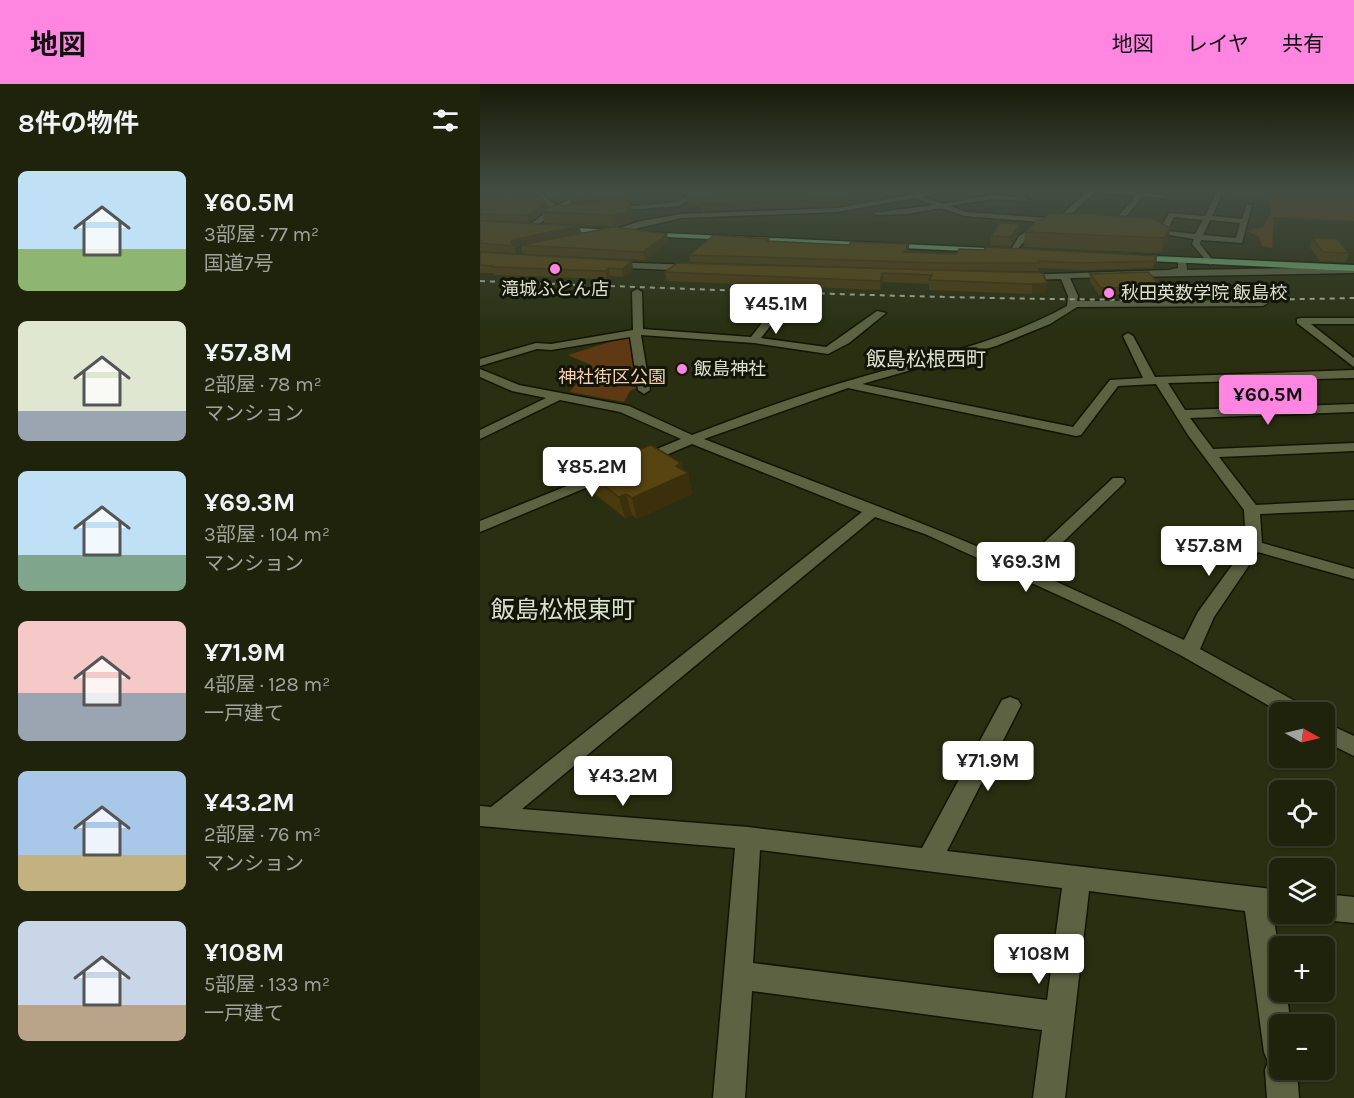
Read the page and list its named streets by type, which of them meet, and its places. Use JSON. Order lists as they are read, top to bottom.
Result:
{
  "districts": ["飯島松根西町", "飯島松根東町"],
  "parks": ["神社街区公園"],
  "places": ["滝城ふとん店", "秋田英数学院 飯島校", "飯島神社"],
  "north": "right",
  "page": {
    "header": "地図",
    "nav": ["地図", "レイヤ", "共有"],
    "heading": "8件の物件",
    "list": [
      {
        "name": "¥60.5M",
        "note": "3部屋 · 77 m² · 国道7号"
      },
      {
        "name": "¥57.8M",
        "note": "2部屋 · 78 m² · マンション"
      },
      {
        "name": "¥69.3M",
        "note": "3部屋 · 104 m² · マンション"
      },
      {
        "name": "¥71.9M",
        "note": "4部屋 · 128 m² · 一戸建て"
      },
      {
        "name": "¥43.2M",
        "note": "2部屋 · 76 m² · マンション"
      },
      {
        "name": "¥108M",
        "note": "5部屋 · 133 m² · 一戸建て"
      }
    ],
    "price": [
      "¥45.1M",
      "¥60.5M",
      "¥85.2M",
      "¥57.8M",
      "¥69.3M",
      "¥71.9M",
      "¥43.2M",
      "¥108M"
    ],
    "map_buttons": ["+", "−"]
  }
}
